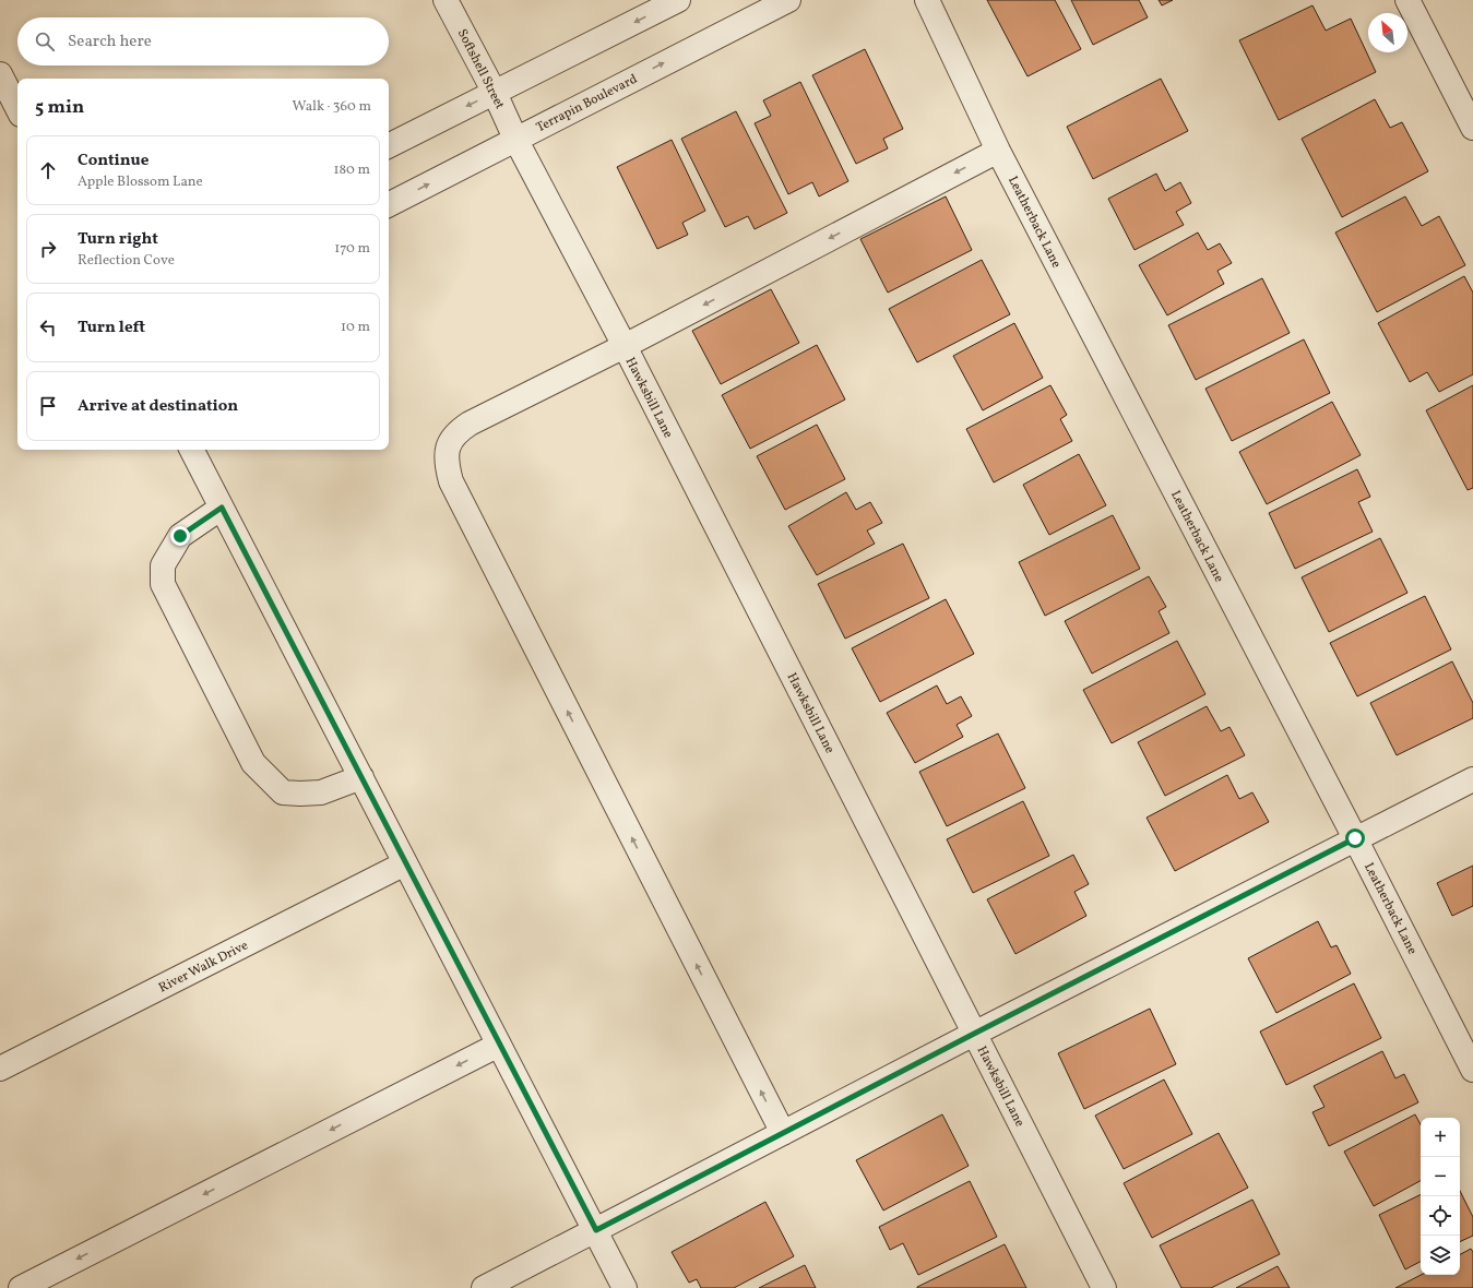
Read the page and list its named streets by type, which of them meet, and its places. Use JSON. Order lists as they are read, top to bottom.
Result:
{
  "streets": {
    "street": [
      "Softshell Street",
      "Terrapin Boulevard",
      "Leatherback Lane",
      "Hawksbill Lane",
      "River Walk Drive"
    ]
  },
  "crossings": [
    ["Softshell Street", "Terrapin Boulevard"],
    ["Softshell Street", "Hawksbill Lane"],
    ["Terrapin Boulevard", "Hawksbill Lane"]
  ],
  "north": "top left",
  "page": {
    "search": "Search here",
    "heading": ["5 min", "Walk · 360 m"],
    "list": [
      ["Continue", "Apple Blossom Lane", "180 m"],
      ["Turn right", "Reflection Cove", "170 m"],
      ["Turn left", "10 m"],
      "Arrive at destination"
    ],
    "map_buttons": ["+", "−"]
  }
}
